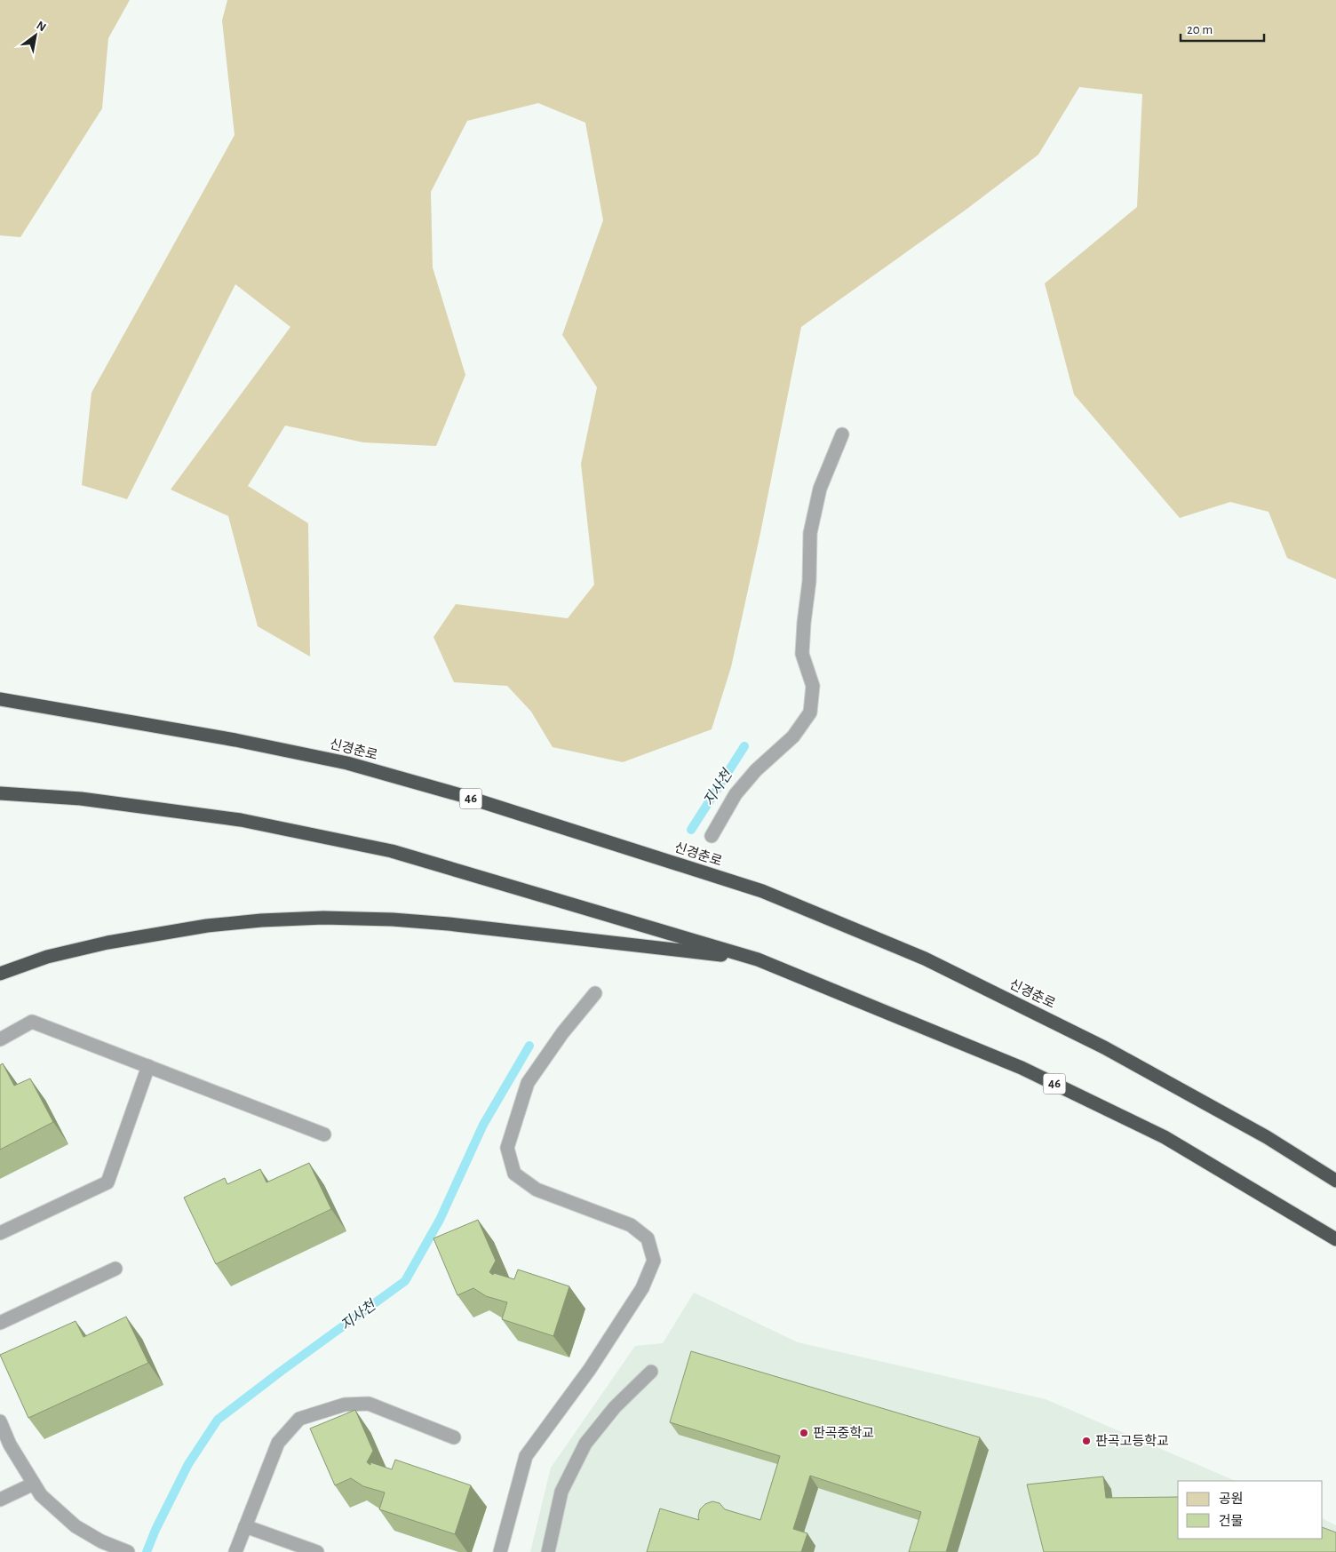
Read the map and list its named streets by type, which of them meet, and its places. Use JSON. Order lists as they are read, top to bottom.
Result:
{
  "streets": {
    "highway": ["신경춘로", "46"]
  },
  "water": ["지사천"],
  "places": ["판곡중학교", "판곡고등학교"],
  "legend": ["공원", "건물"],
  "scale_bar": "20 m",
  "north": "top right"
}
